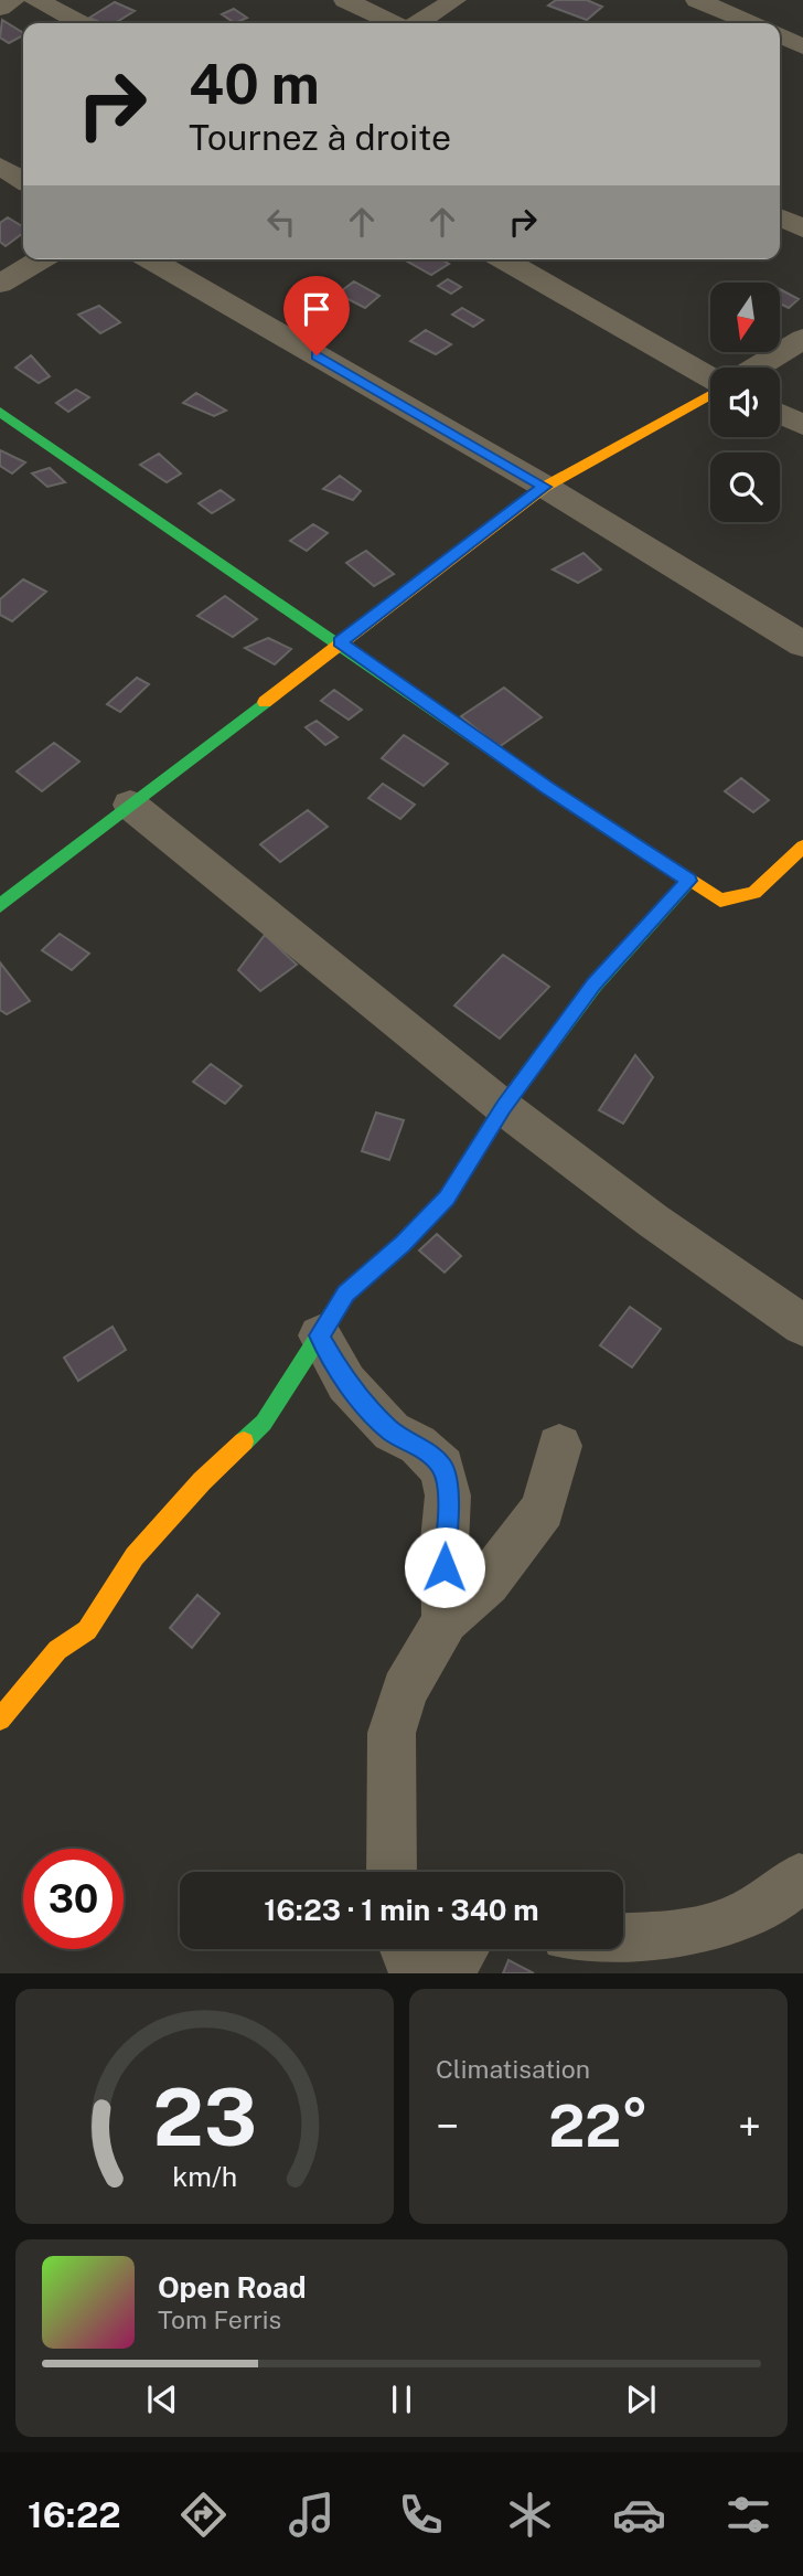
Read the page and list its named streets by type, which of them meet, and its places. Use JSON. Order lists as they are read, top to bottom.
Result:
{
  "north": "bottom",
  "page": {
    "turn": ["40 m", "Tournez à droite"],
    "limit": "30",
    "trip": "16:23 · 1 min · 340 m",
    "tile": "Climatisation",
    "heat": ["−", "22°", "+"],
    "song": ["Open Road", "Tom Ferris"],
    "tabs": "16:22",
    "gauge": ["23", "km/h"]
  }
}
